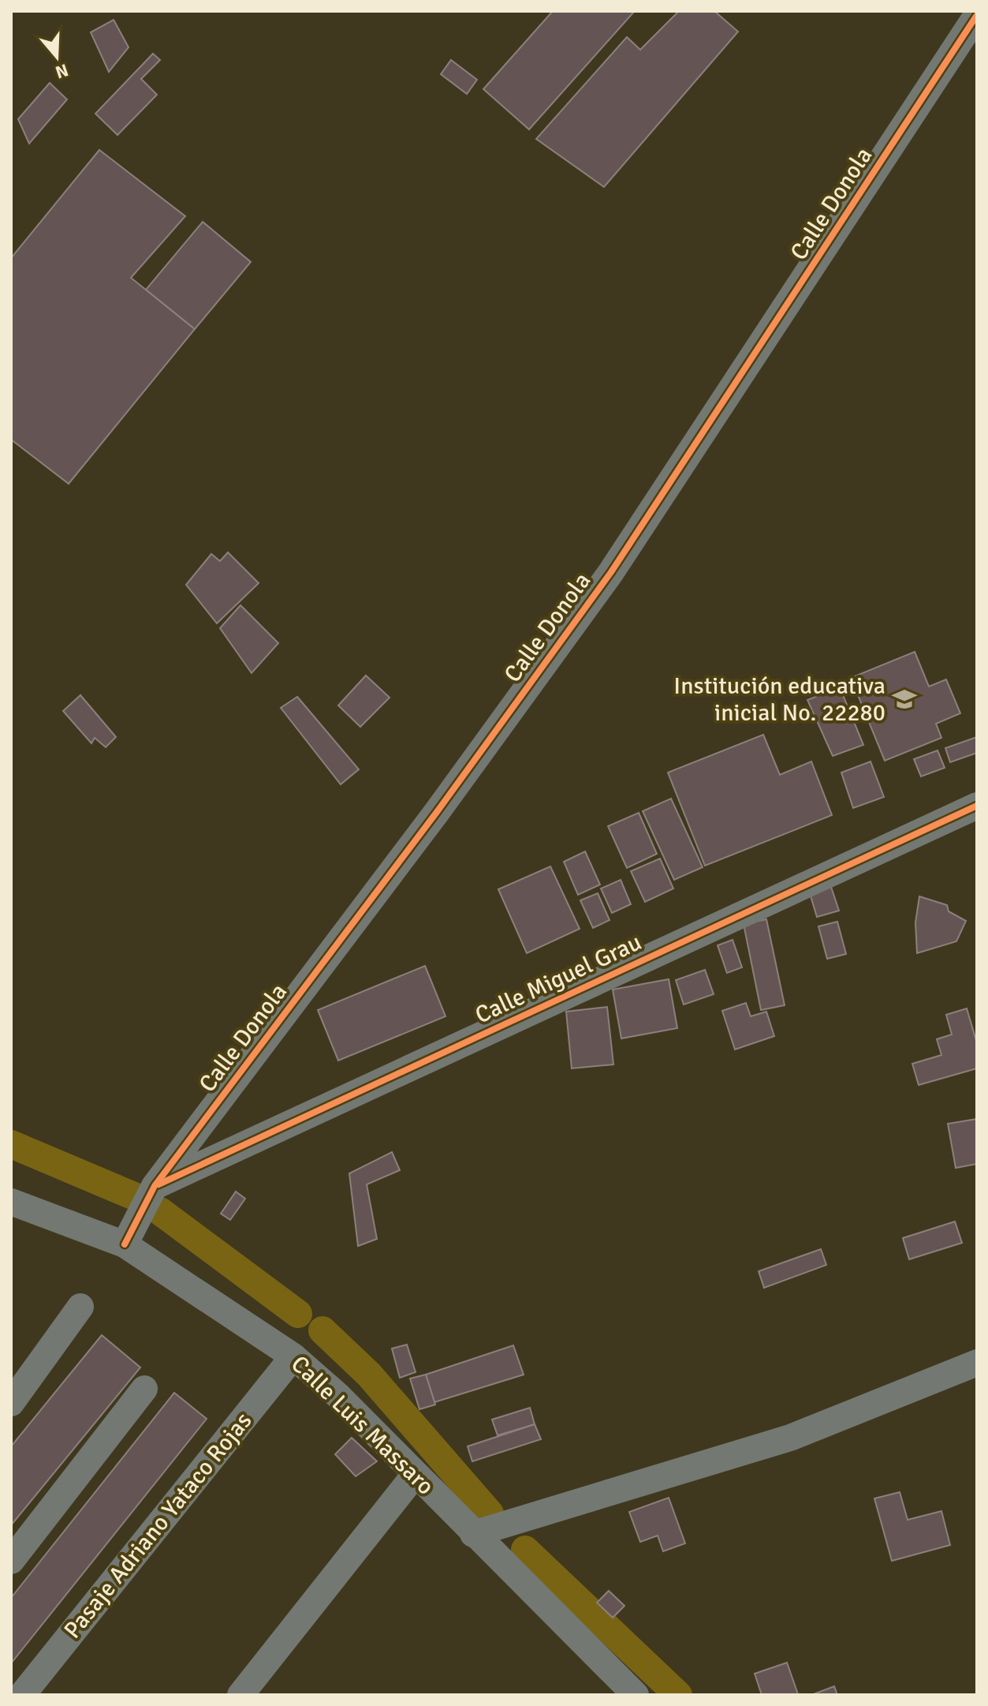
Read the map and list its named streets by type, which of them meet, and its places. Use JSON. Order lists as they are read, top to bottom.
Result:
{
  "streets": {
    "street": [
      "Calle Donola",
      "Calle Miguel Grau",
      "Calle Luis Massaro",
      "Pasaje Adriano Yataco Rojas"
    ]
  },
  "crossings": [
    ["Calle Donola", "Calle Miguel Grau"],
    ["Calle Donola", "Calle Luis Massaro"],
    ["Calle Luis Massaro", "Pasaje Adriano Yataco Rojas"]
  ],
  "places": {
    "school or university": ["Institución educativa inicial No. 22280"]
  },
  "north": "bottom"
}
